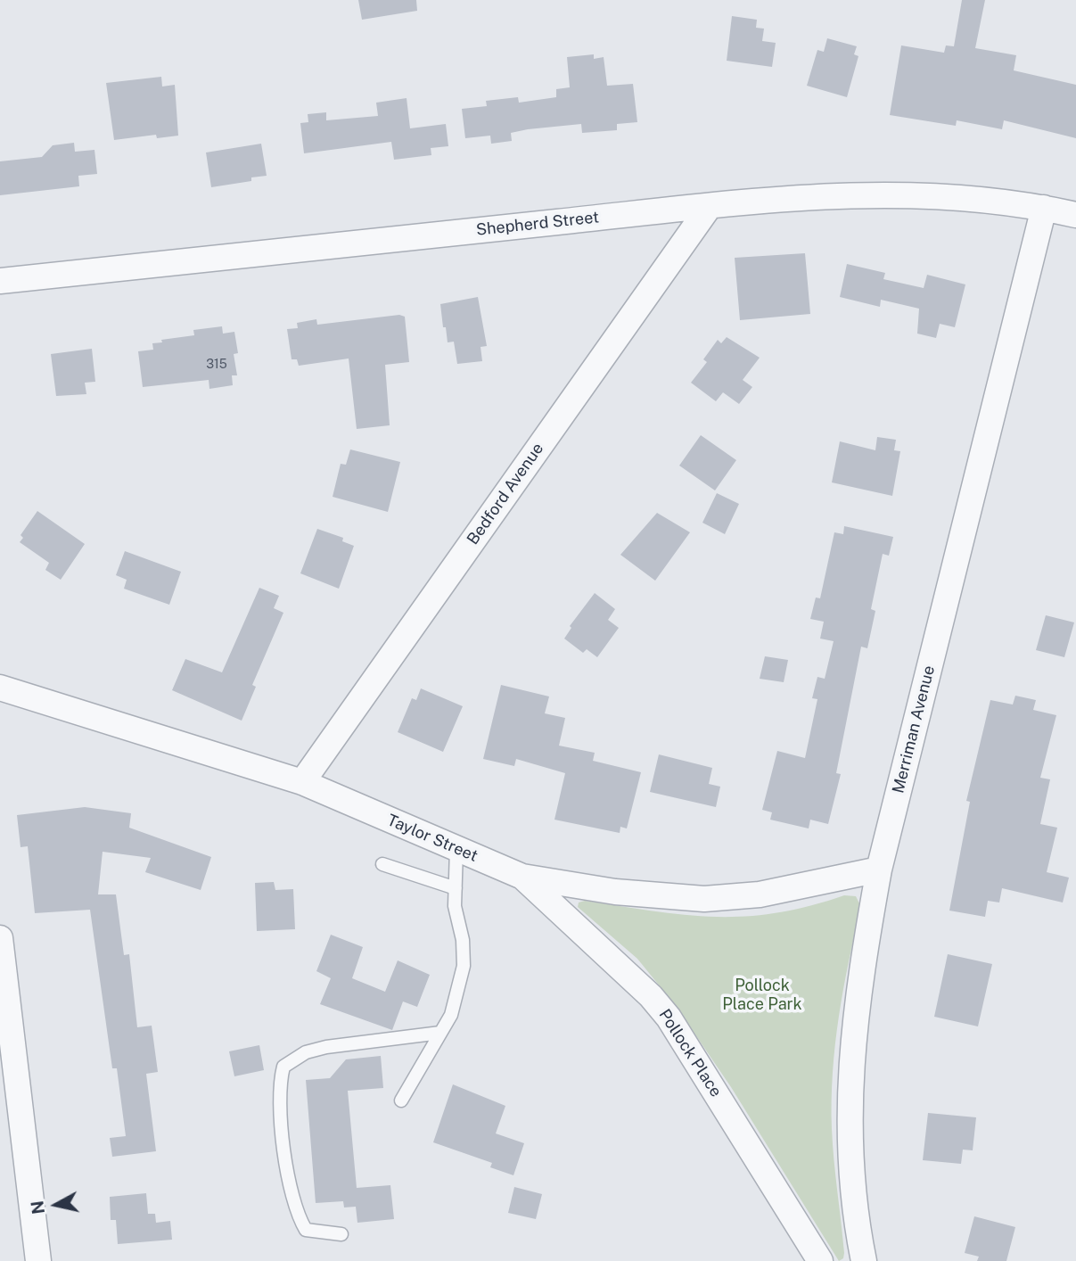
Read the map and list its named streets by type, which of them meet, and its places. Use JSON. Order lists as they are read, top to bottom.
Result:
{
  "streets": {
    "street": [
      "Shepherd Street",
      "Bedford Avenue",
      "Merriman Avenue",
      "Taylor Street",
      "Pollock Place"
    ]
  },
  "crossings": [
    ["Shepherd Street", "Bedford Avenue"],
    ["Shepherd Street", "Merriman Avenue"],
    ["Bedford Avenue", "Taylor Street"],
    ["Merriman Avenue", "Taylor Street"],
    ["Taylor Street", "Pollock Place"]
  ],
  "parks": ["Pollock Place Park"],
  "house_numbers": ["315"],
  "north": "left"
}
